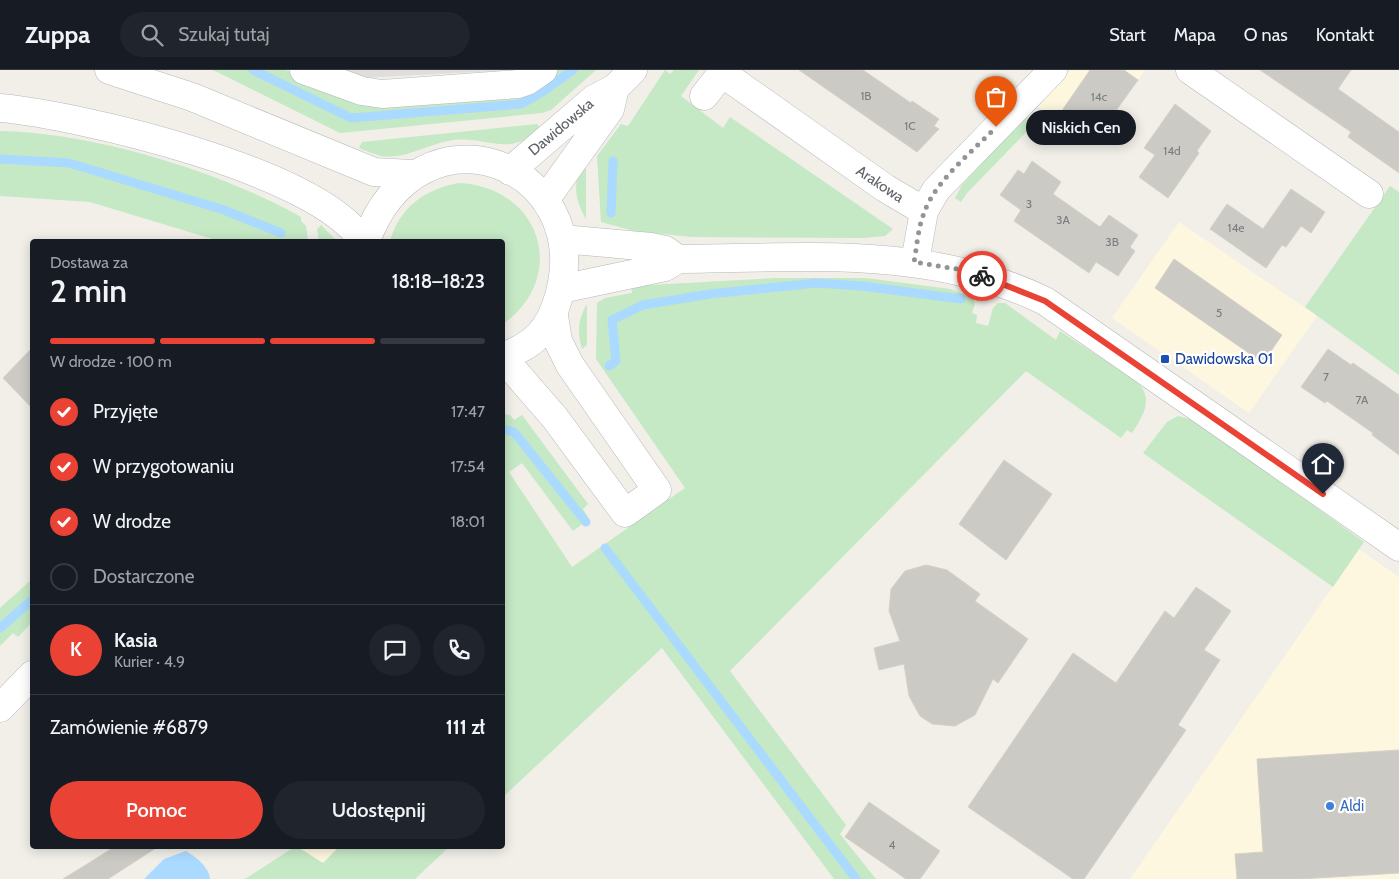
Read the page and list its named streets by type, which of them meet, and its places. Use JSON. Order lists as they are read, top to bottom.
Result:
{
  "streets": {
    "street": ["Dawidowska", "Arakowa"]
  },
  "places": {
    "other": ["Niskich Cen", "Aldi"],
    "transit": ["Dawidowska 01"]
  },
  "house_numbers": [
    "1B",
    "14c",
    "1C",
    "14d",
    "3",
    "3A",
    "14e",
    "3B",
    "5",
    "7",
    "7A",
    "4"
  ],
  "page": {
    "header": "Zuppa",
    "search": "Szukaj tutaj",
    "nav": [
      "Start",
      "Mapa",
      "O nas",
      "Kontakt"
    ],
    "bubble": "Niskich Cen",
    "heading": ["2 min", "Dostawa za", "18:18–18:23"],
    "panel": [
      "Kasia",
      "Kurier · 4.9",
      "Zamówienie #6879",
      "111 zł"
    ],
    "bar": "W drodze · 100 m",
    "list": [
      ["Przyjęte", "17:47"],
      ["W przygotowaniu", "17:54"],
      ["W drodze", "18:01"],
      "Dostarczone"
    ],
    "round": "K",
    "buttons": ["Pomoc", "Udostępnij"]
  }
}
